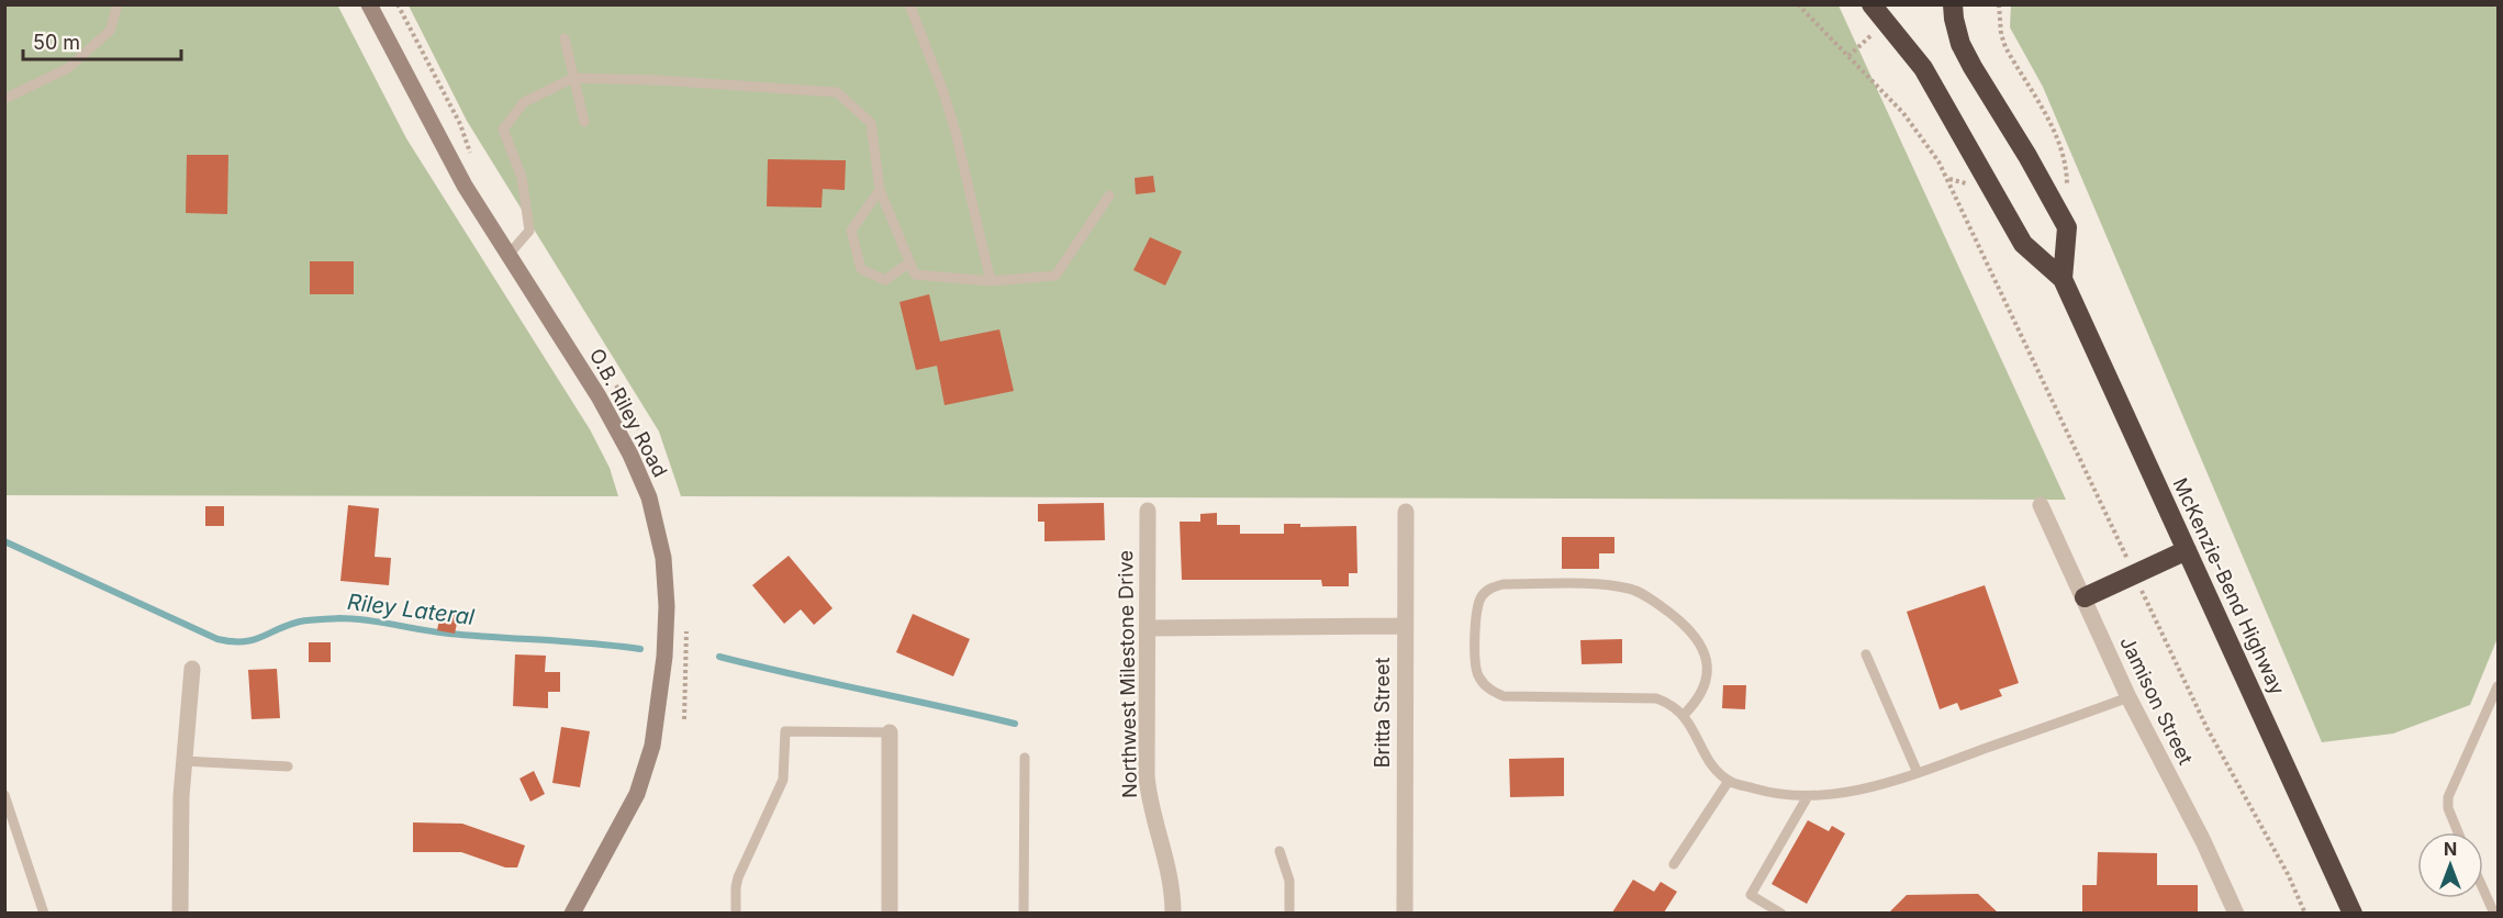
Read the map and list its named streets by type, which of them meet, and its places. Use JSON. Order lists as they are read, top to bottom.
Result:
{
  "streets": {
    "highway": ["McKenzie-Bend Highway"],
    "street": [
      "O.B. Riley Road",
      "Northwest Milestone Drive",
      "Jamison Street",
      "Britta Street"
    ]
  },
  "water": ["Riley Lateral"],
  "scale_bar": "50 m",
  "north": "top"
}
